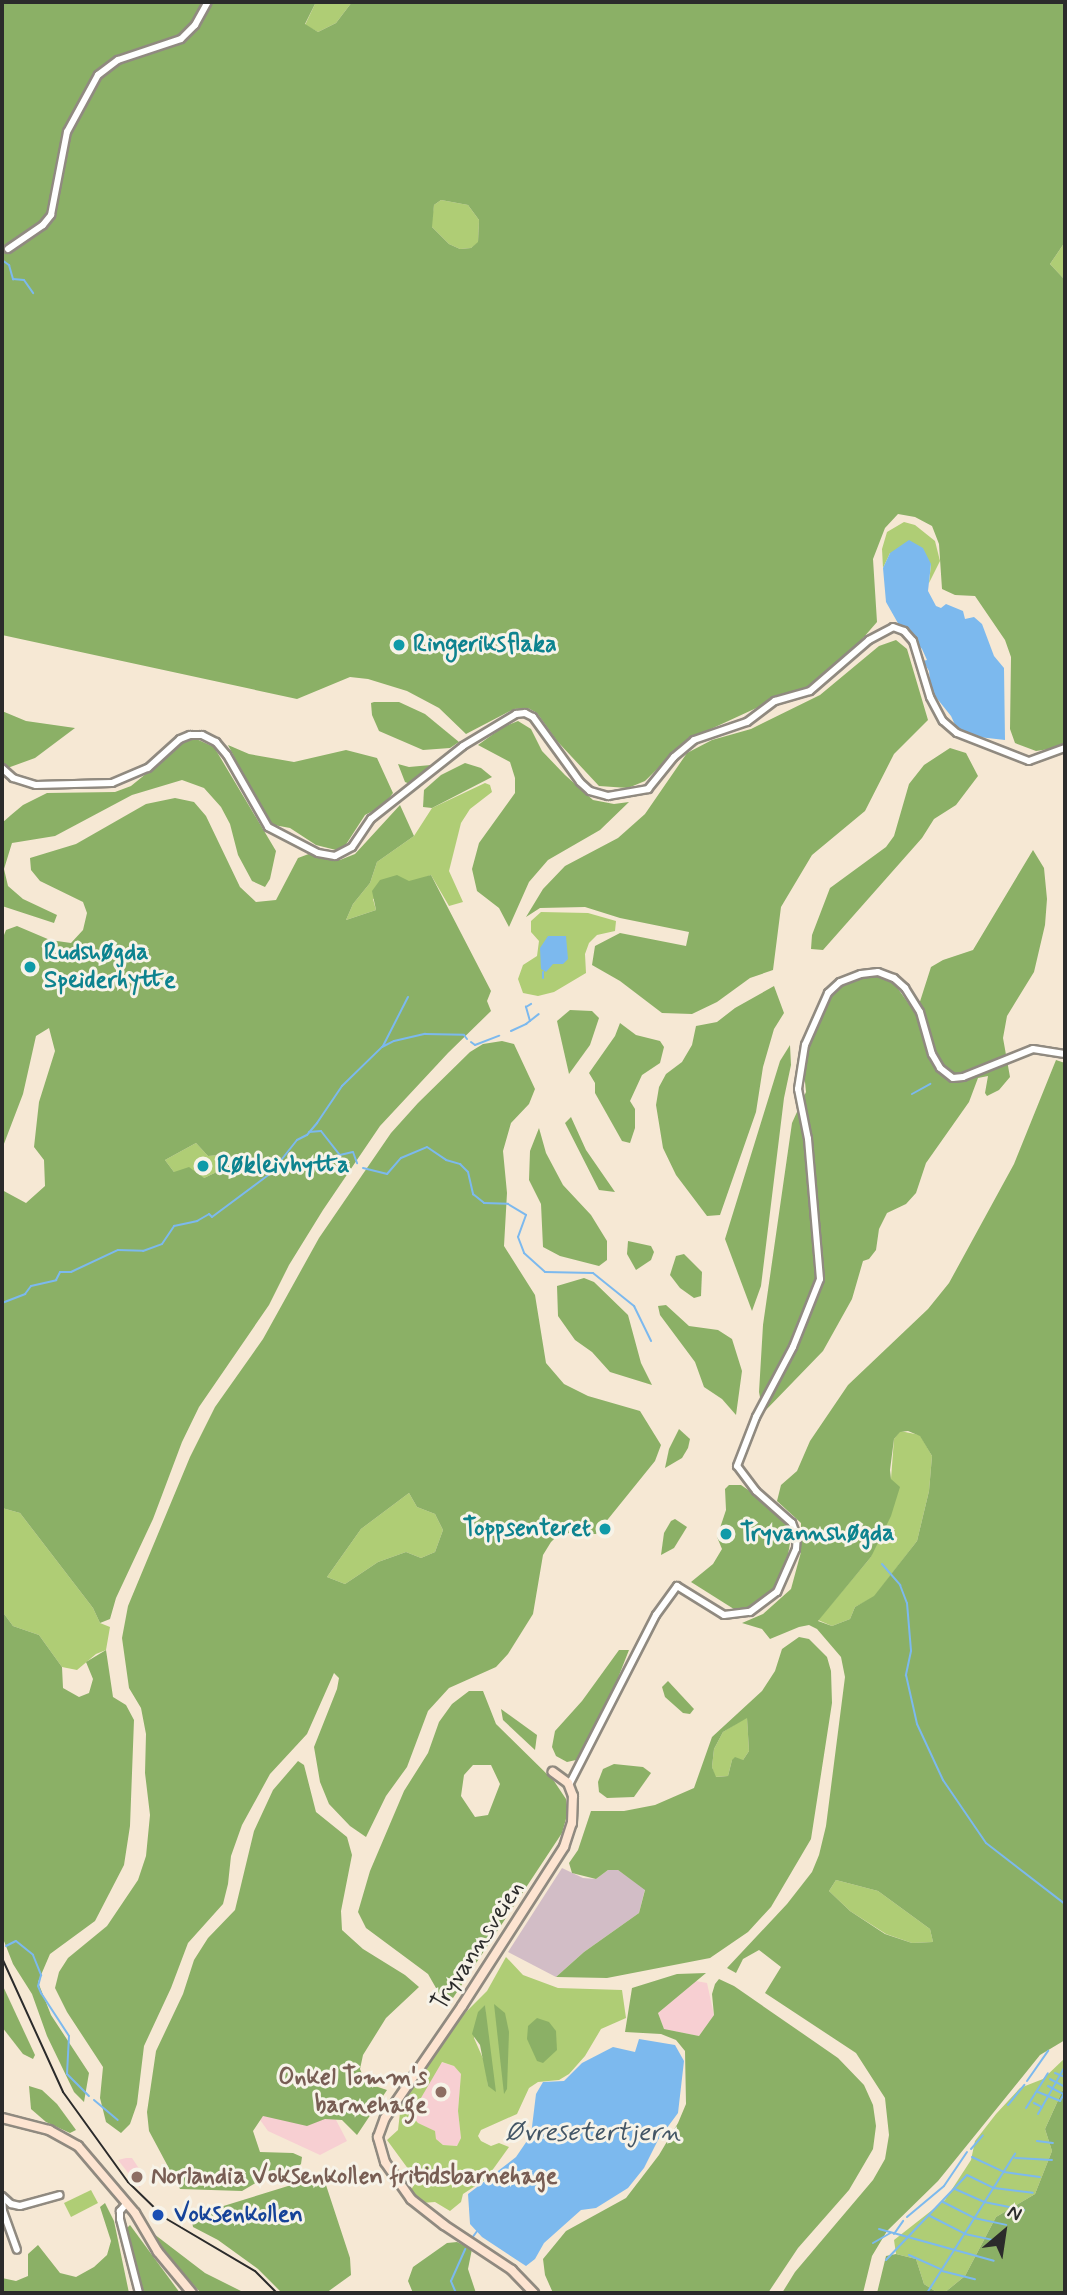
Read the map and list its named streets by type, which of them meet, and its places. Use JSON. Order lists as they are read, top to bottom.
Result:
{
  "streets": {
    "street": ["Tryvannsveien"]
  },
  "water": ["Øvresetertjern"],
  "places": [
    "Ringeriksflaka",
    "Rudshøgda Speiderhytte",
    "Røkleivhytta",
    "Toppsenteret",
    "Tryvannshøgda",
    "Onkel Tomm's barnehage",
    "Norlandia Voksenkollen fritidsbarnehage",
    "Voksenkollen"
  ],
  "north": "top right"
}
